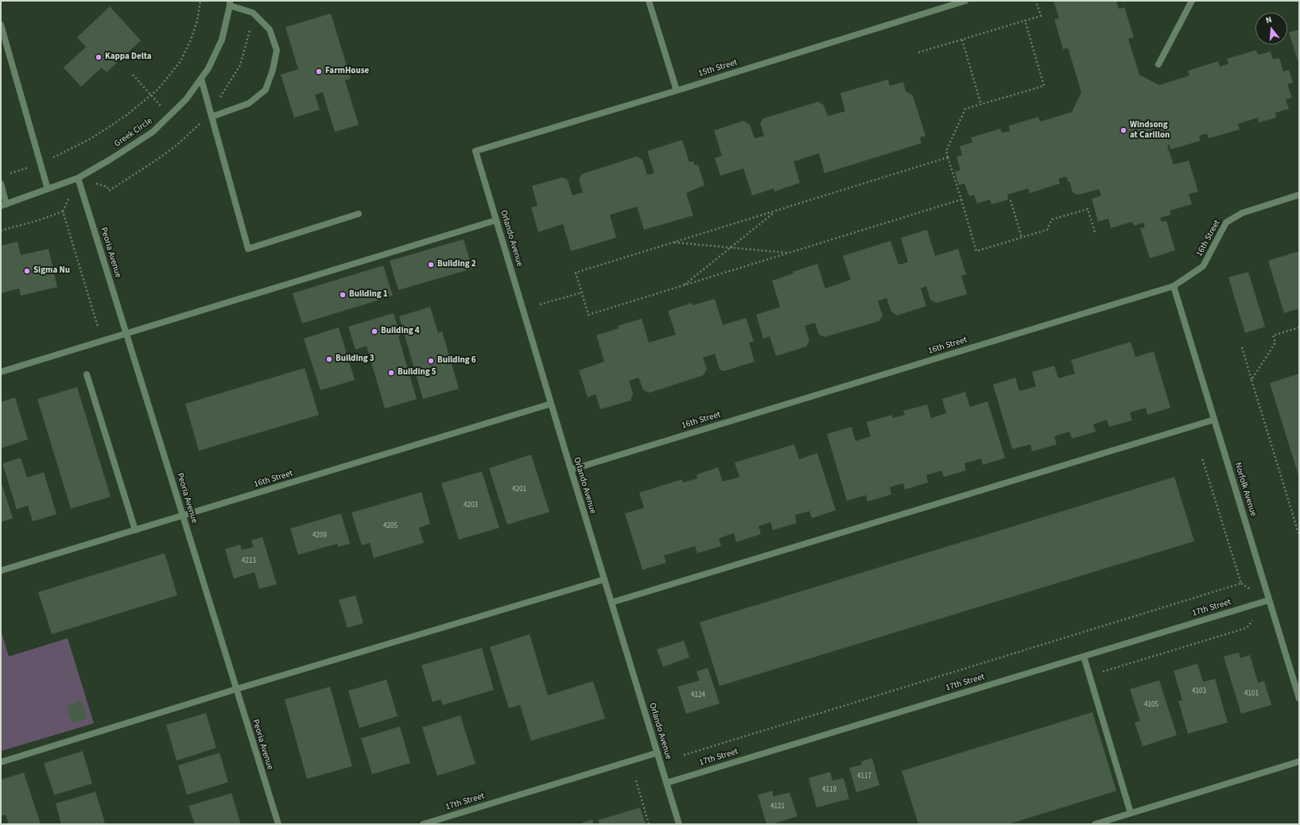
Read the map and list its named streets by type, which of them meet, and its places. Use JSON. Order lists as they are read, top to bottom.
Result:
{
  "streets": {
    "street": [
      "15th Street",
      "Greek Circle",
      "Orlando Avenue",
      "16th Street",
      "Peoria Avenue",
      "Norfolk Avenue",
      "17th Street"
    ]
  },
  "crossings": [
    ["15th Street", "Orlando Avenue"],
    ["Greek Circle", "Peoria Avenue"],
    ["Orlando Avenue", "16th Street"],
    ["Orlando Avenue", "17th Street"],
    ["16th Street", "Peoria Avenue"],
    ["16th Street", "Norfolk Avenue"],
    ["Norfolk Avenue", "17th Street"]
  ],
  "places": [
    "Kappa Delta",
    "FarmHouse",
    "Windsong at Carillon",
    "Building 2",
    "Sigma Nu",
    "Building 1",
    "Building 4",
    "Building 3",
    "Building 6",
    "Building 5"
  ],
  "house_numbers": [
    "4201",
    "4203",
    "4205",
    "4209",
    "4213",
    "4103",
    "4101",
    "4124",
    "4105",
    "4117",
    "4119",
    "4121"
  ],
  "north": "top"
}
